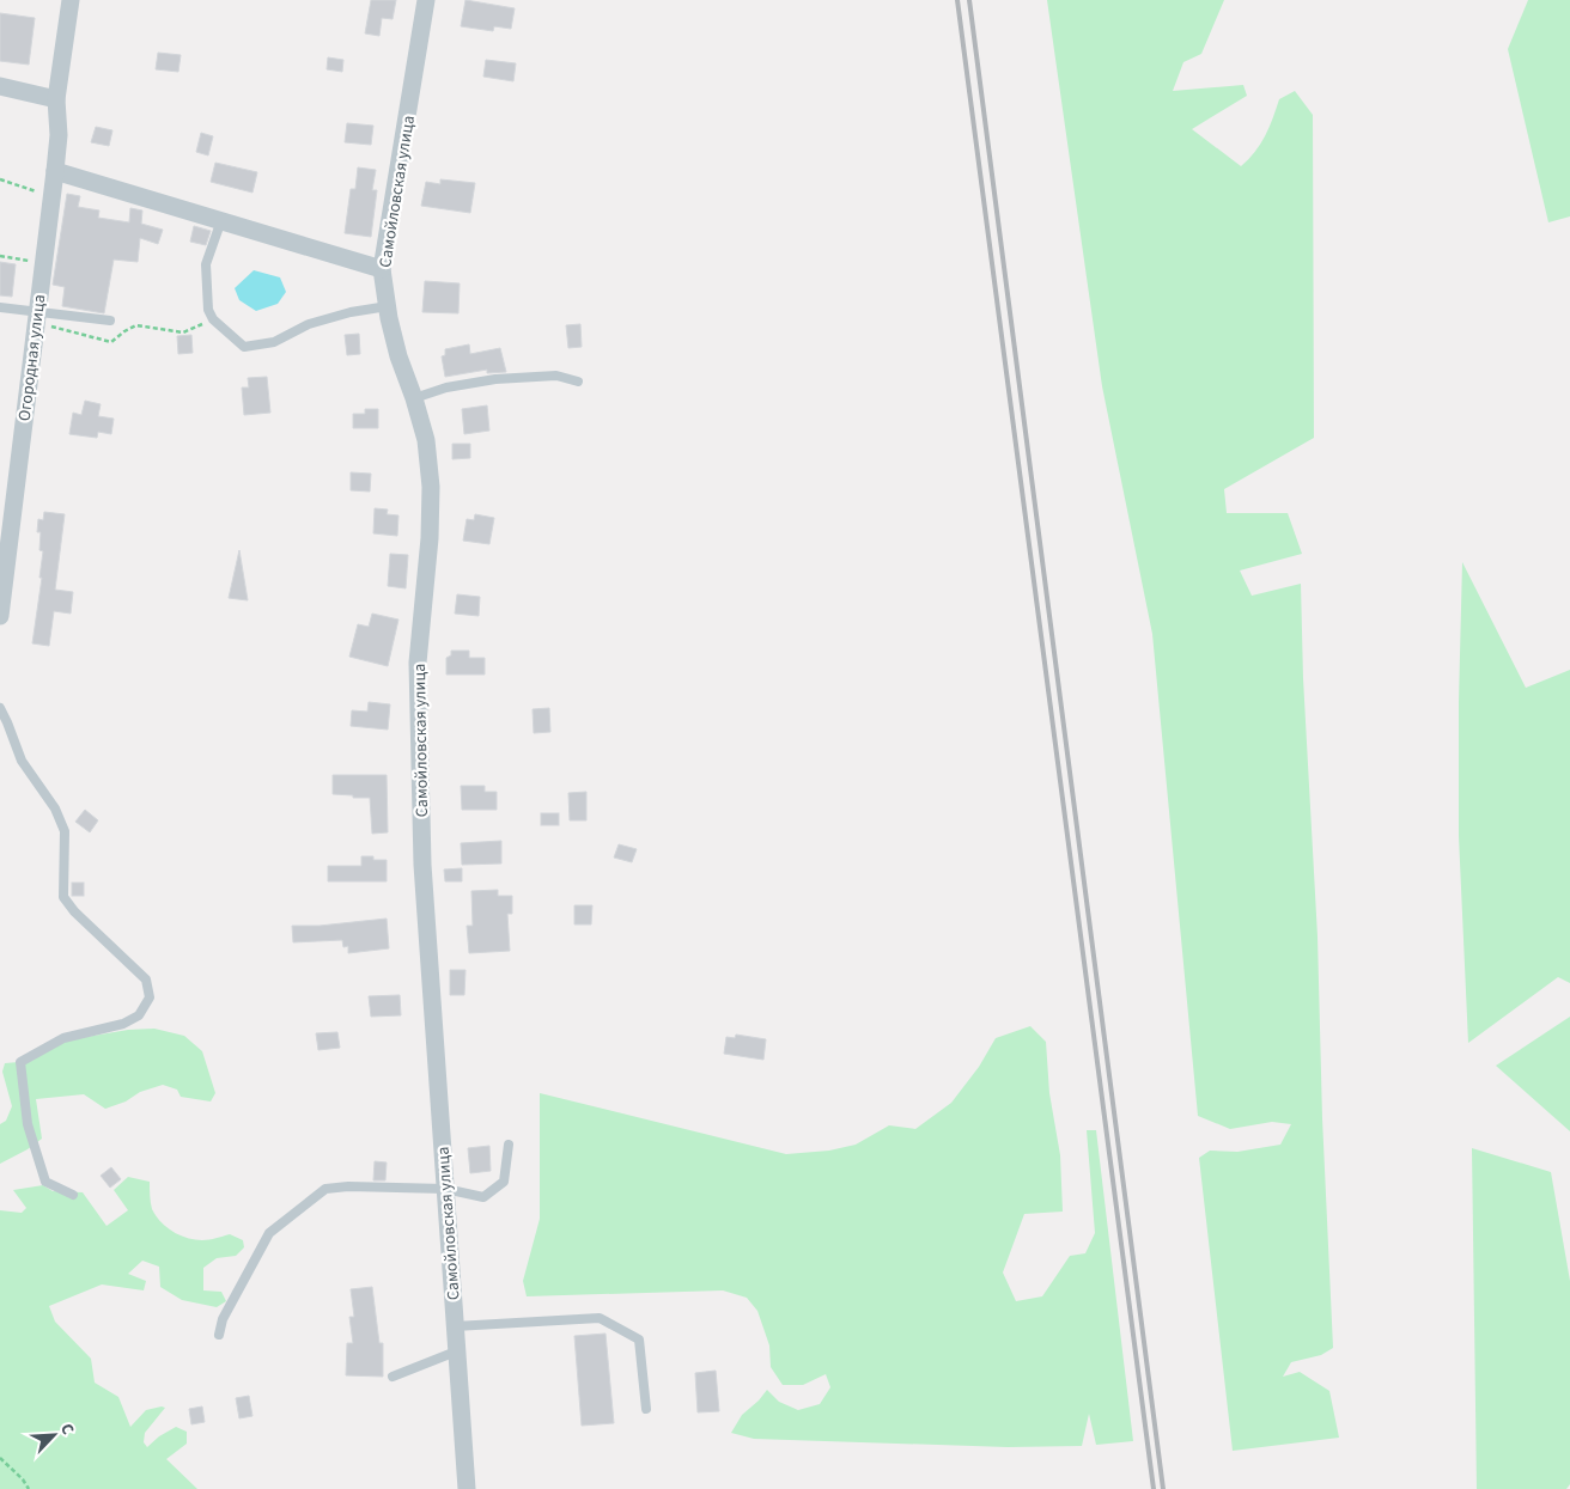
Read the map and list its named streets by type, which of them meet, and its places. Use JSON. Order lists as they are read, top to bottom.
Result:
{
  "streets": {
    "street": ["Самойловская улица", "Огородная улица"]
  },
  "north": "top right"
}
